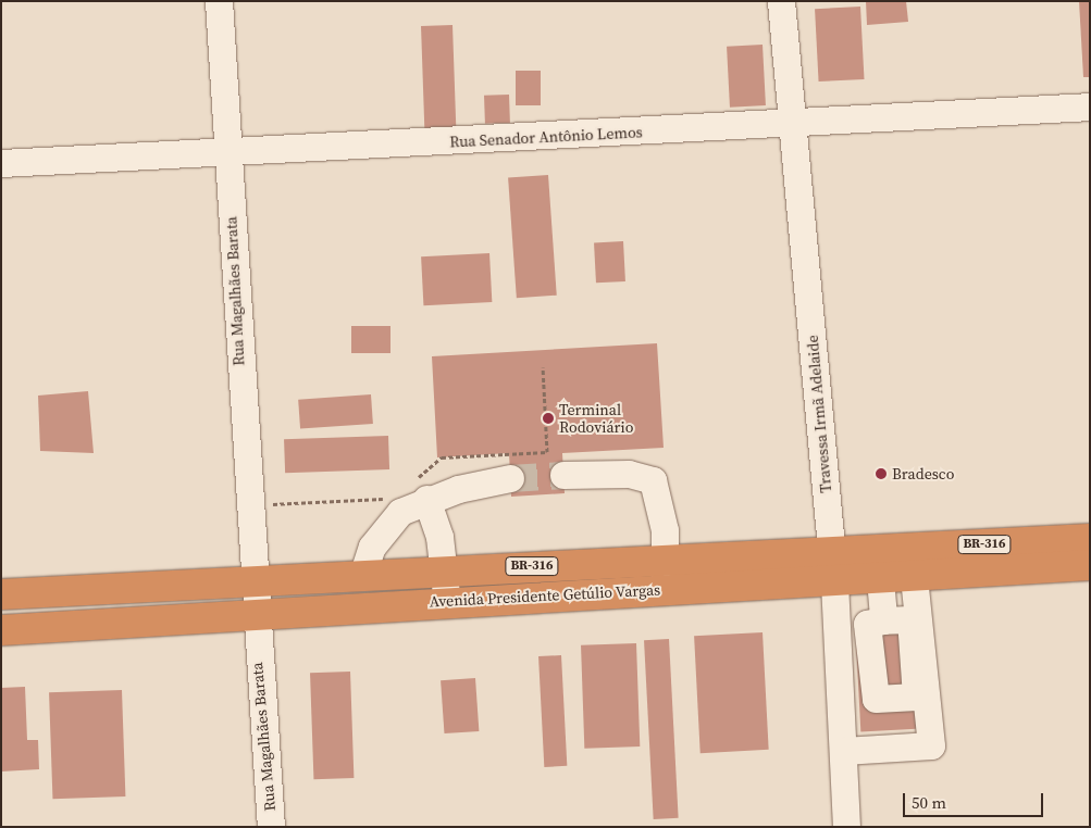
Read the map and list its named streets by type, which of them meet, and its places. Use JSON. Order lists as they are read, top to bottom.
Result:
{
  "streets": {
    "highway": ["BR-316", "Avenida Presidente Getúlio Vargas"],
    "street": ["Rua Senador Antônio Lemos", "Rua Magalhães Barata", "Travessa Irmã Adelaide"]
  },
  "crossings": [
    ["Rua Senador Antônio Lemos", "Rua Magalhães Barata"],
    ["Rua Senador Antônio Lemos", "Travessa Irmã Adelaide"],
    ["Rua Magalhães Barata", "Avenida Presidente Getúlio Vargas"],
    ["Travessa Irmã Adelaide", "Avenida Presidente Getúlio Vargas"]
  ],
  "places": ["Terminal Rodoviário", "Bradesco"],
  "scale_bar": "50 m"
}
